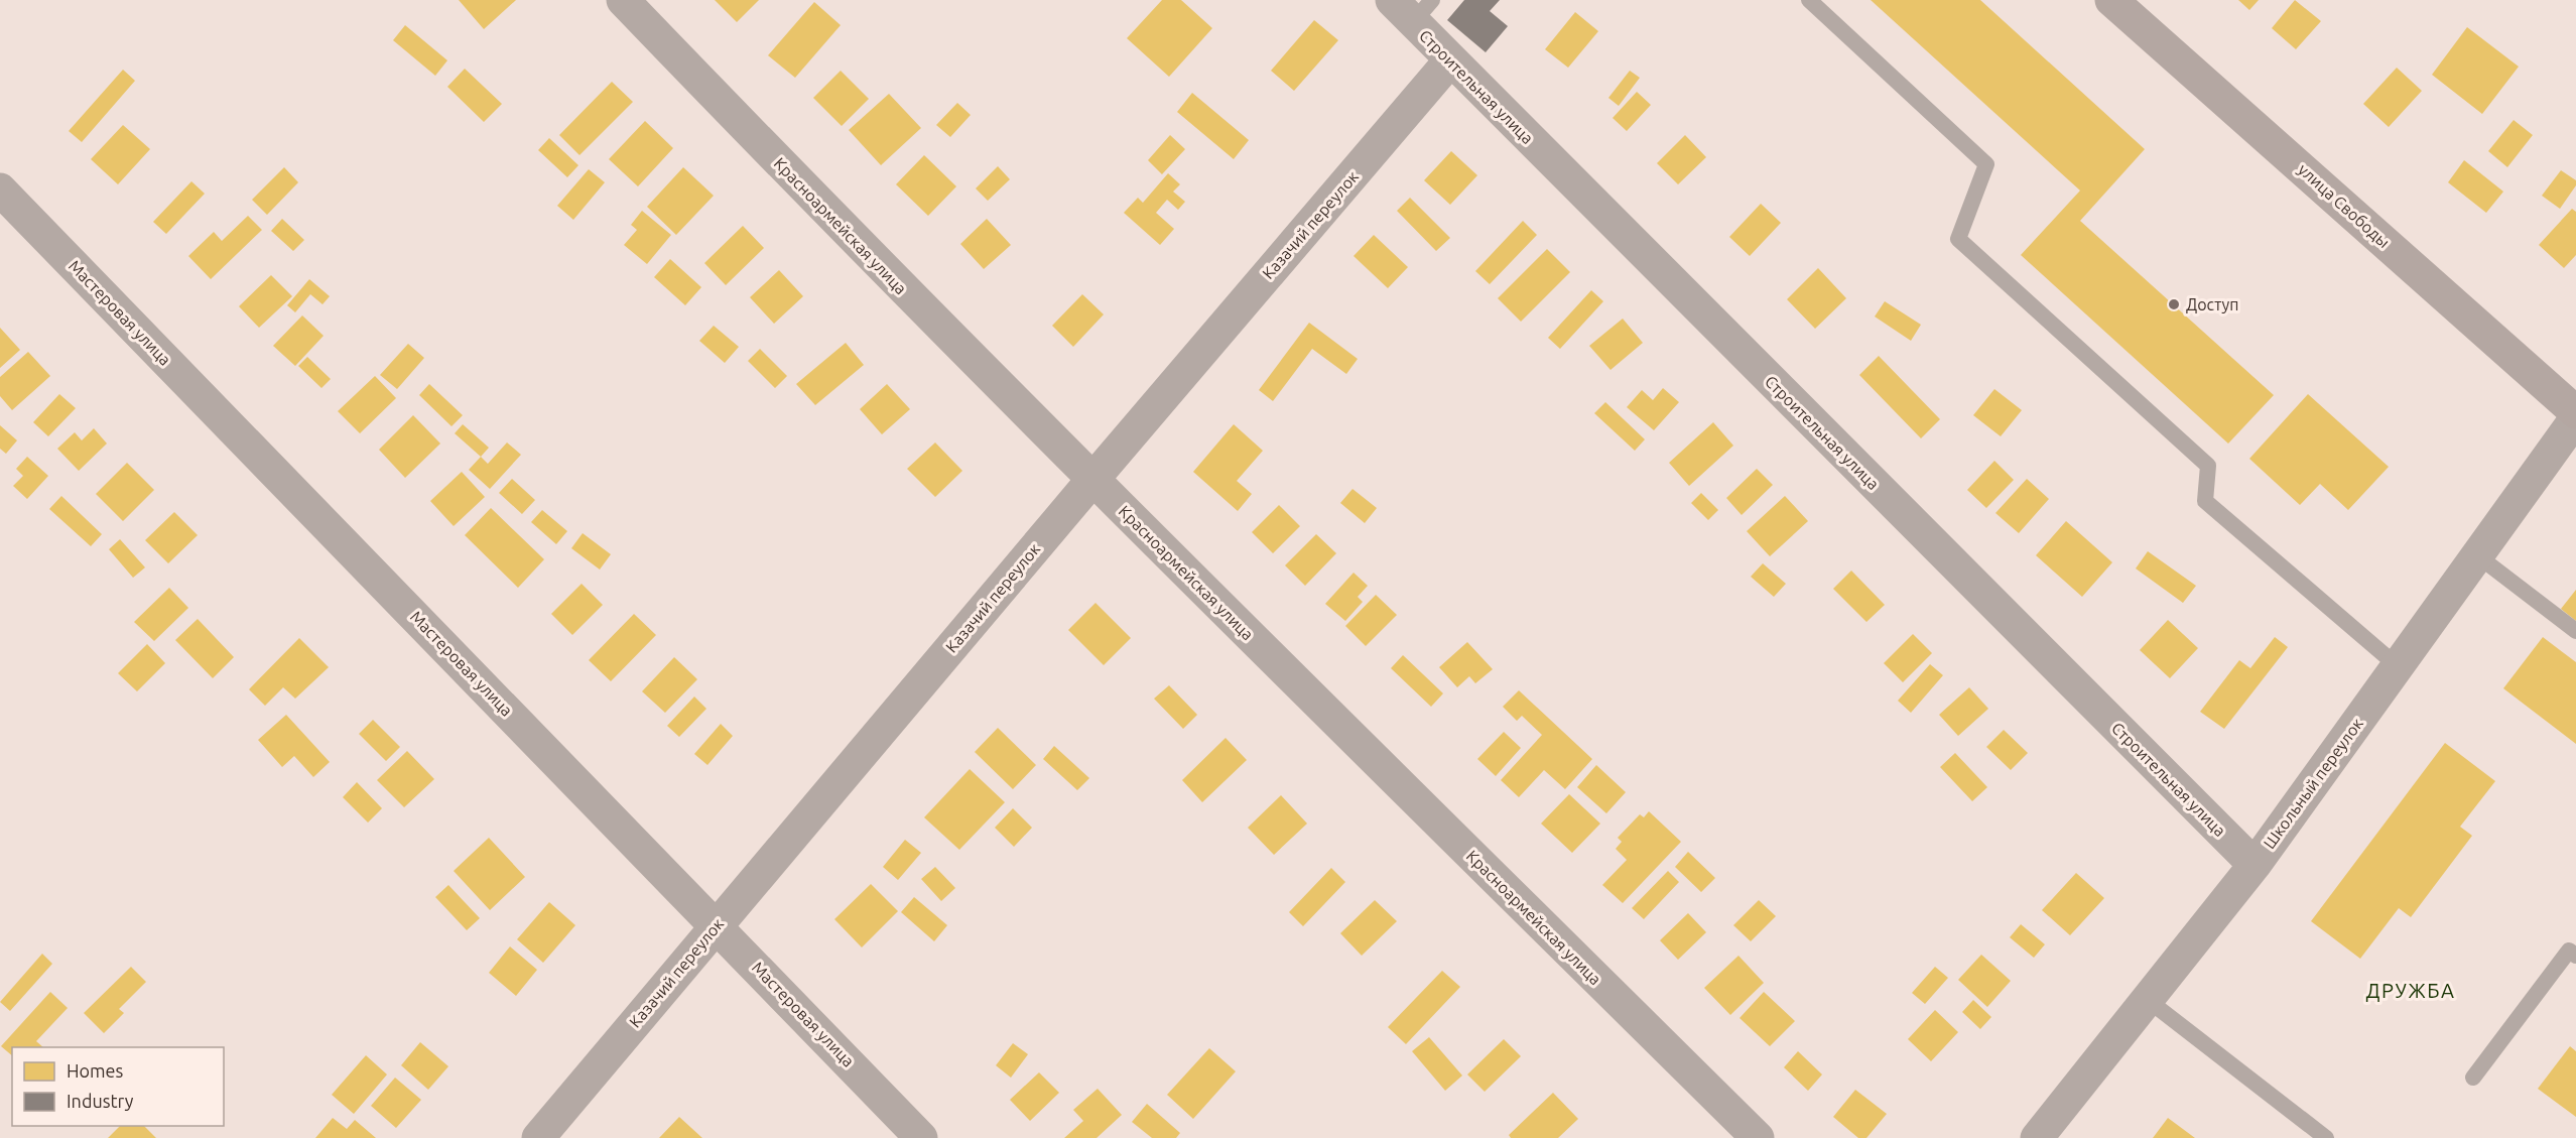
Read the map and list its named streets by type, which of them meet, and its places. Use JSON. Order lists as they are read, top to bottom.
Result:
{
  "streets": {
    "main road": ["улица Свободы"],
    "street": [
      "Строительная улица",
      "Казачий переулок",
      "Красноармейская улица",
      "Мастеровая улица",
      "Школьный переулок"
    ]
  },
  "crossings": [
    ["Строительная улица", "Казачий переулок"],
    ["Строительная улица", "Школьный переулок"],
    ["Казачий переулок", "Красноармейская улица"],
    ["Казачий переулок", "Мастеровая улица"]
  ],
  "districts": ["ДРУЖБА"],
  "places": ["Доступ"],
  "legend": ["Homes", "Industry"]
}
